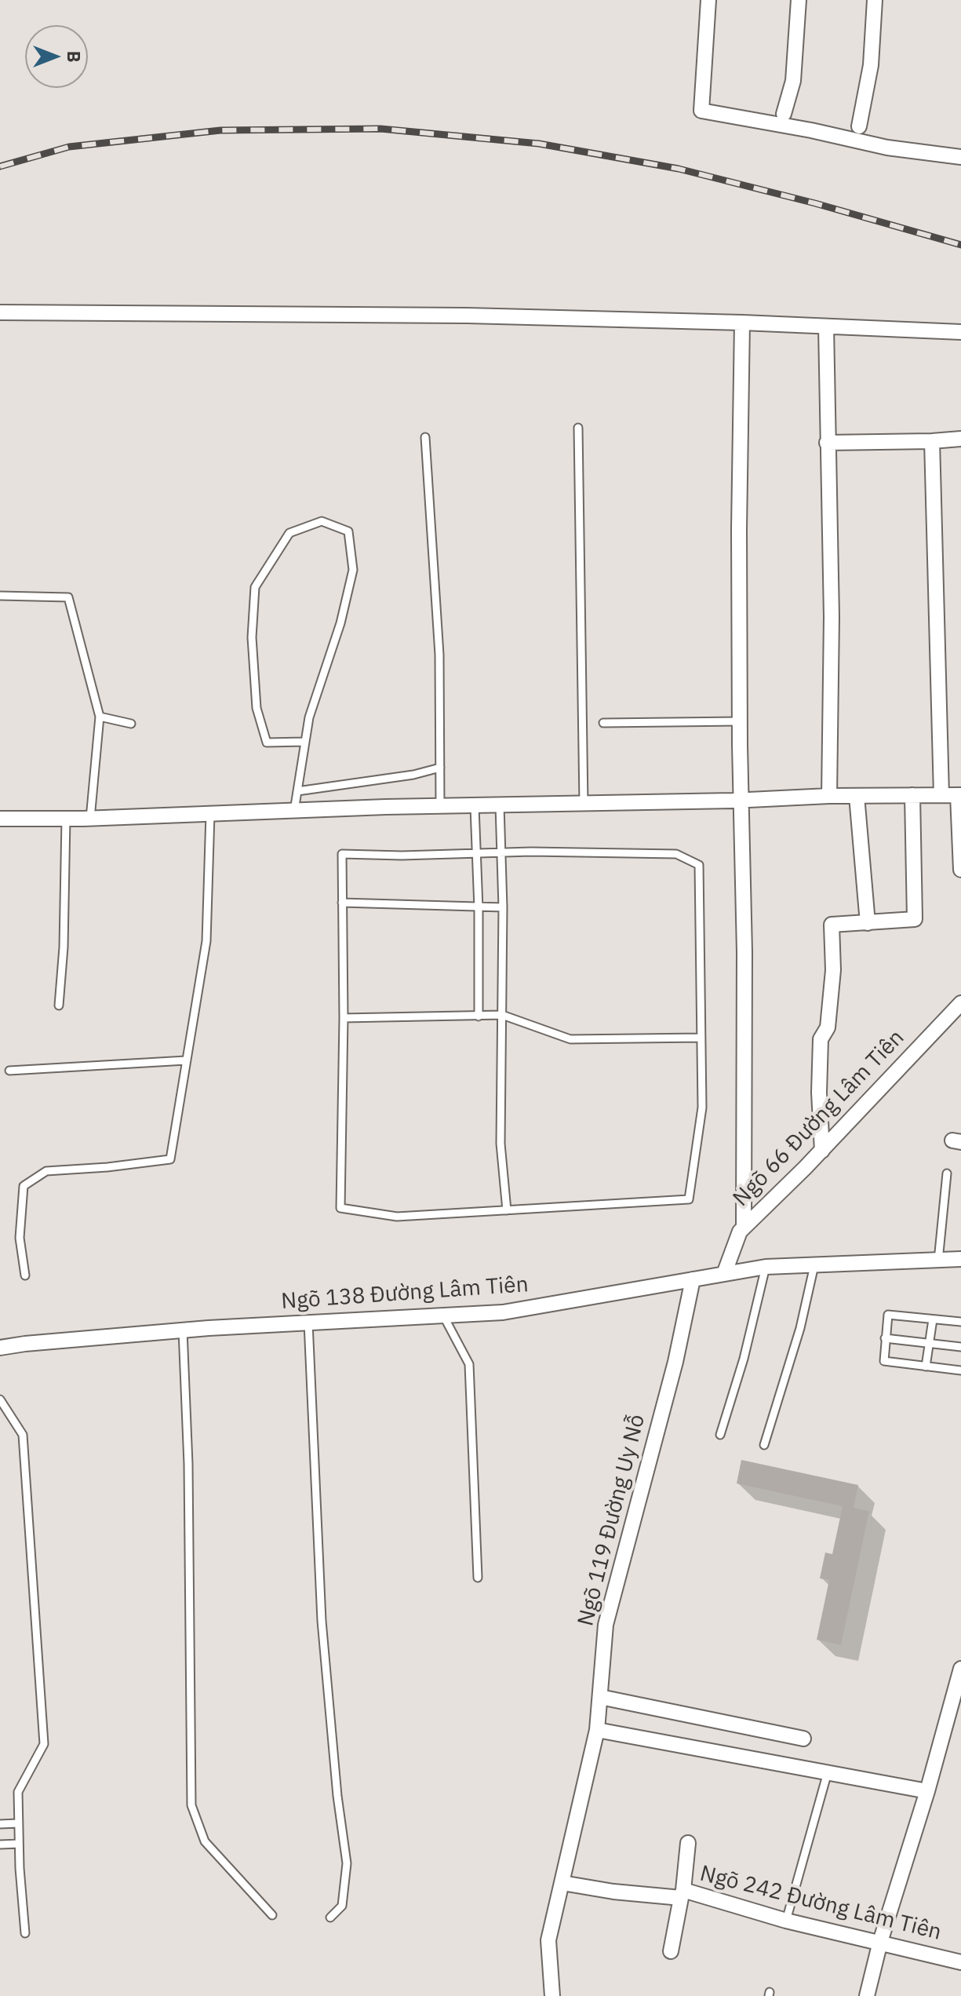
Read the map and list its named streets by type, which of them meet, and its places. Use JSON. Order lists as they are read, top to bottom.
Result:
{
  "streets": {
    "street": [
      "Ngõ 66 Đường Lâm Tiên",
      "Ngõ 138 Đường Lâm Tiên",
      "Ngõ 119 Đường Uy Nỗ",
      "Ngõ 242 Đường Lâm Tiên"
    ]
  },
  "crossings": [
    ["Ngõ 66 Đường Lâm Tiên", "Ngõ 138 Đường Lâm Tiên"],
    ["Ngõ 138 Đường Lâm Tiên", "Ngõ 119 Đường Uy Nỗ"],
    ["Ngõ 119 Đường Uy Nỗ", "Ngõ 242 Đường Lâm Tiên"]
  ],
  "north": "right"
}
